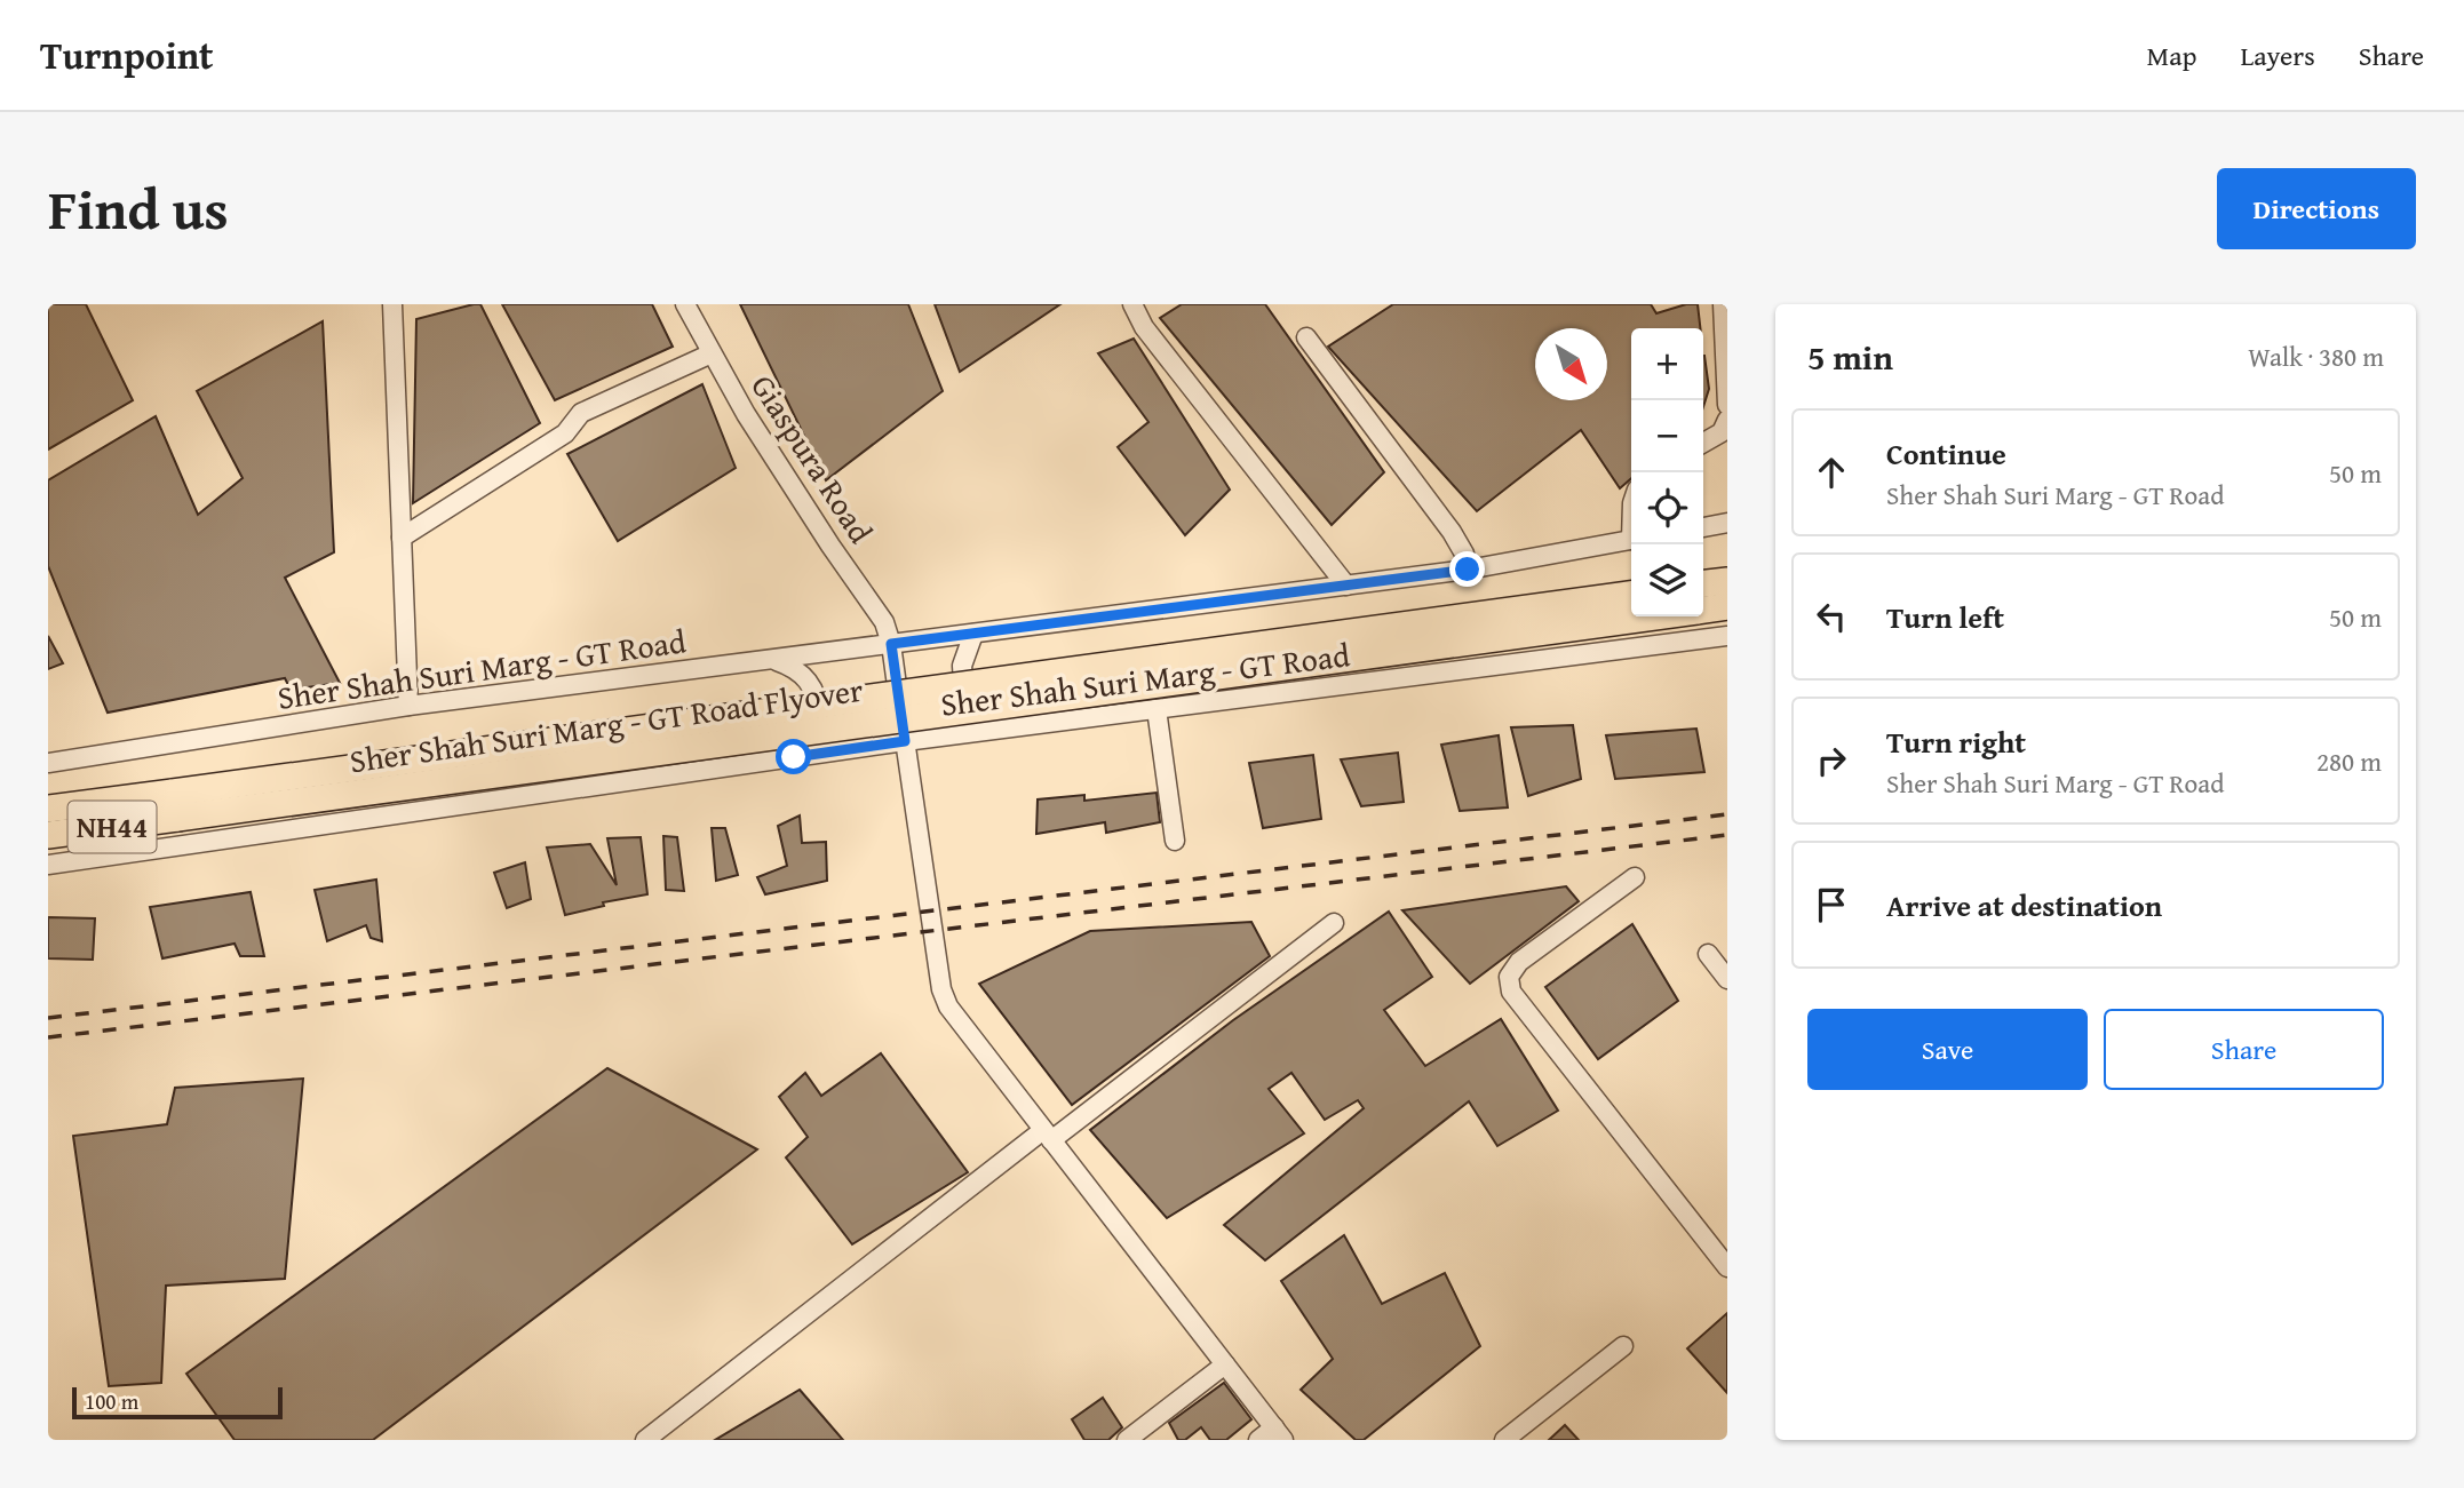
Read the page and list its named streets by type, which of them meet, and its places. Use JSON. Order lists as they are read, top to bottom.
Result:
{
  "streets": {
    "highway": ["Sher Shah Suri Marg - GT Road Flyover", "NH44"],
    "street": ["Giaspura Road", "Sher Shah Suri Marg - GT Road"]
  },
  "crossings": [
    ["Giaspura Road", "Sher Shah Suri Marg - GT Road"]
  ],
  "scale_bar": "100 m",
  "north": "bottom right",
  "page": {
    "header": "Turnpoint",
    "nav": ["Map", "Layers", "Share"],
    "title": "Find us",
    "buttons": [
      "Directions",
      ["Save", "Share"]
    ],
    "heading": ["5 min", "Walk · 380 m"],
    "map_buttons": ["+", "−"],
    "list": [
      ["Continue", "Sher Shah Suri Marg - GT Road", "50 m"],
      ["Turn left", "50 m"],
      ["Turn right", "Sher Shah Suri Marg - GT Road", "280 m"],
      "Arrive at destination"
    ],
    "scale": "100 m"
  }
}
